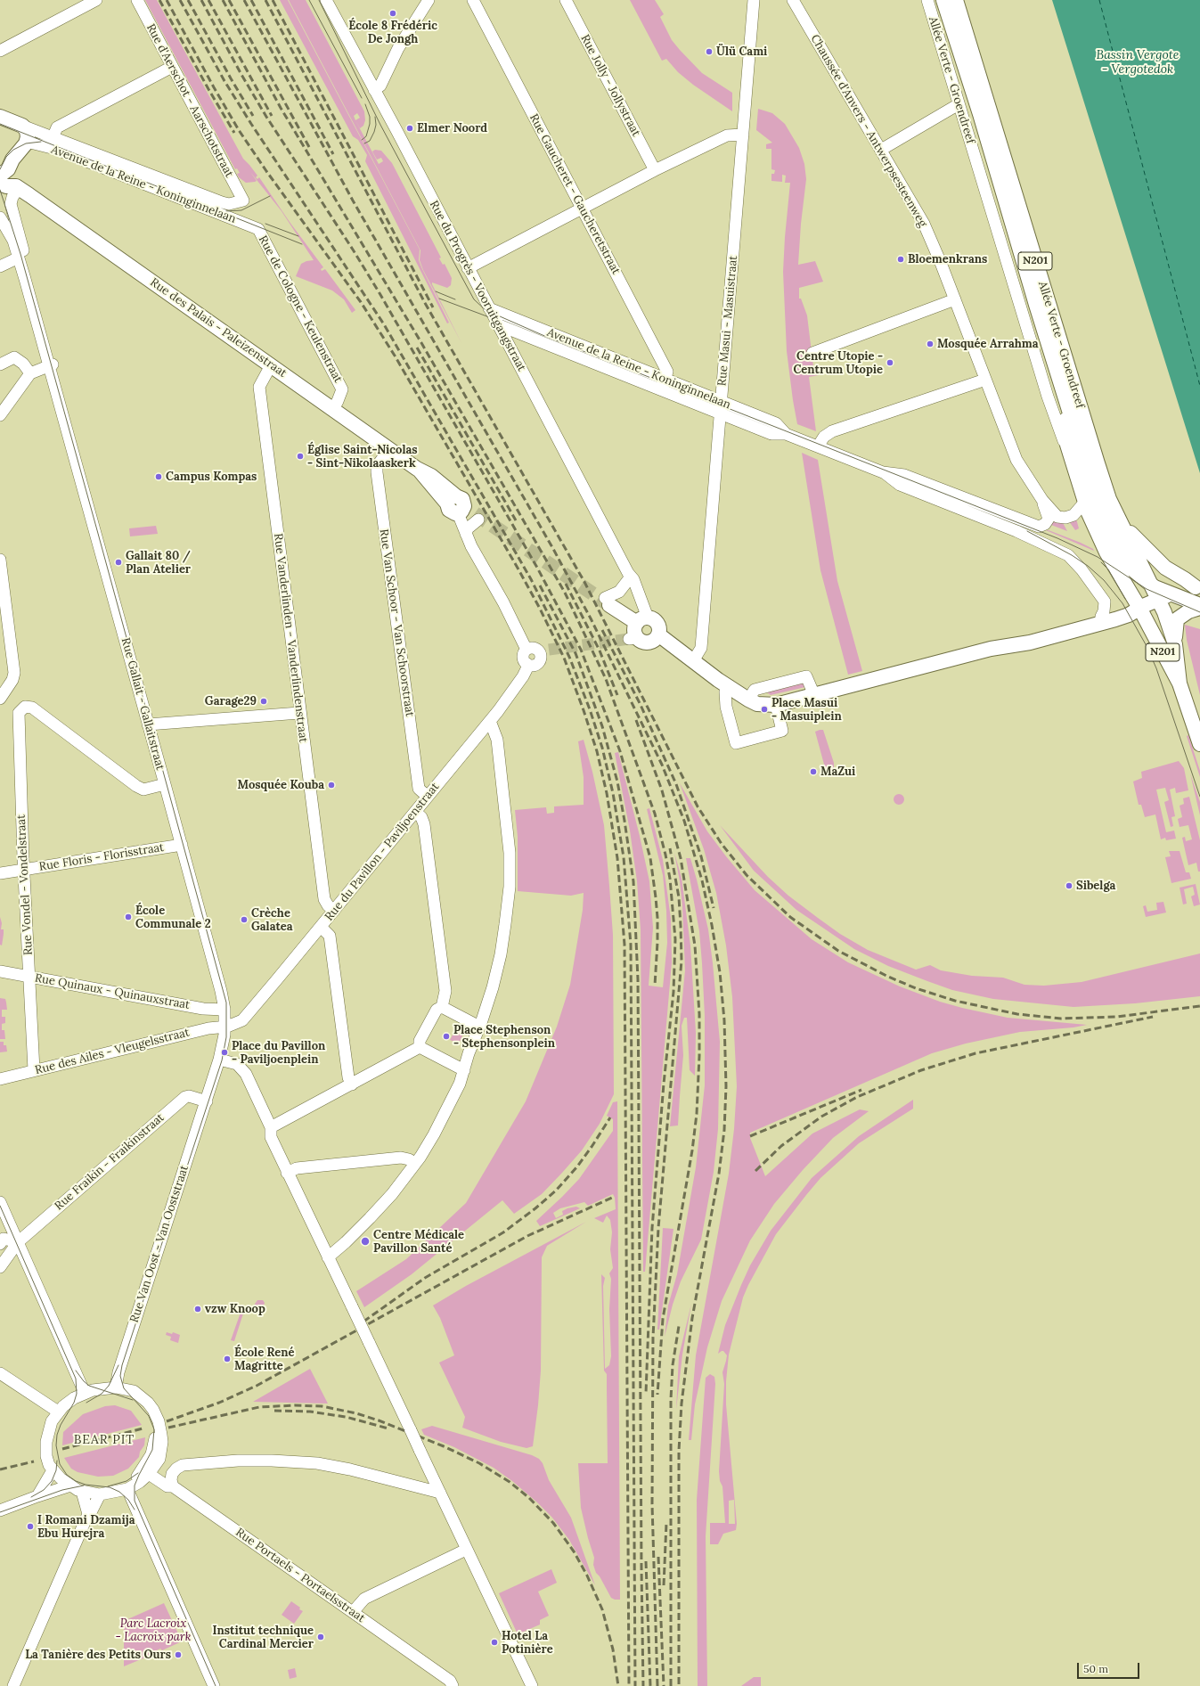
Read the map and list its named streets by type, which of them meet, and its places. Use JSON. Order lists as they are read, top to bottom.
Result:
{
  "streets": {
    "main road": ["Allée Verte - Groendreef", "N201", "Rue des Palais - Paleizenstraat"],
    "street": [
      "Rue Jolly - Jollystraat",
      "Rue d'Aerschot - Aarschotstraat",
      "Chaussée d'Anvers - Antwerpsesteenweg",
      "Avenue de la Reine - Koninginnelaan",
      "Rue Gaucheret - Gaucheretstraat",
      "Rue du Progrès - Vooruitgangstraat",
      "Rue de Cologne - Keulenstraat",
      "Rue Masui - Masuistraat",
      "Rue Van Schoor - Van Schoorstraat",
      "Rue Vanderlinden - Vanderlindenstraat",
      "Rue Gallait - Gallaitstraat",
      "Rue du Pavillon - Paviljoenstraat",
      "Rue Floris - Florisstraat",
      "Rue Vondel - Vondelstraat",
      "Rue Quinaux - Quinauxstraat",
      "Rue des Ailes - Vleugelsstraat",
      "Rue Fraikin - Fraikinstraat",
      "Rue Van Oost - Van Ooststraat",
      "Rue Portaels - Portaelsstraat"
    ]
  },
  "crossings": [
    ["Allée Verte - Groendreef", "N201"],
    ["Rue d'Aerschot - Aarschotstraat", "Avenue de la Reine - Koninginnelaan"],
    ["Chaussée d'Anvers - Antwerpsesteenweg", "Avenue de la Reine - Koninginnelaan"],
    ["Avenue de la Reine - Koninginnelaan", "Rue Gaucheret - Gaucheretstraat"],
    ["Avenue de la Reine - Koninginnelaan", "Rue du Progrès - Vooruitgangstraat"],
    ["Avenue de la Reine - Koninginnelaan", "Rue de Cologne - Keulenstraat"],
    ["Avenue de la Reine - Koninginnelaan", "Rue Masui - Masuistraat"],
    ["Rue de Cologne - Keulenstraat", "Rue des Palais - Paleizenstraat"],
    ["Rue des Palais - Paleizenstraat", "Rue Van Schoor - Van Schoorstraat"],
    ["Rue des Palais - Paleizenstraat", "Rue Vanderlinden - Vanderlindenstraat"],
    ["Rue Van Schoor - Van Schoorstraat", "Rue du Pavillon - Paviljoenstraat"],
    ["Rue Vanderlinden - Vanderlindenstraat", "Rue du Pavillon - Paviljoenstraat"],
    ["Rue Gallait - Gallaitstraat", "Rue du Pavillon - Paviljoenstraat"],
    ["Rue Gallait - Gallaitstraat", "Rue Floris - Florisstraat"],
    ["Rue Gallait - Gallaitstraat", "Rue Vondel - Vondelstraat"],
    ["Rue Gallait - Gallaitstraat", "Rue Quinaux - Quinauxstraat"],
    ["Rue Gallait - Gallaitstraat", "Rue des Ailes - Vleugelsstraat"],
    ["Rue du Pavillon - Paviljoenstraat", "Rue des Ailes - Vleugelsstraat"],
    ["Rue Floris - Florisstraat", "Rue Vondel - Vondelstraat"],
    ["Rue Vondel - Vondelstraat", "Rue Quinaux - Quinauxstraat"],
    ["Rue Vondel - Vondelstraat", "Rue des Ailes - Vleugelsstraat"],
    ["Rue Fraikin - Fraikinstraat", "Rue Van Oost - Van Ooststraat"]
  ],
  "districts": ["BEAR PIT"],
  "water": ["Bassin Vergote - Vergotedok"],
  "parks": ["Parc Lacroix - Lacroix park"],
  "places": [
    "École 8 Frédéric De Jongh",
    "Ülü Cami",
    "Elmer Noord",
    "Bloemenkrans",
    "Mosquée Arrahma",
    "Centre Utopie - Centrum Utopie",
    "Église Saint-Nicolas - Sint-Nikolaaskerk",
    "Campus Kompas",
    "Gallait 80 / Plan Atelier",
    "Garage29",
    "Place Masui - Masuiplein",
    "MaZui",
    "Mosquée Kouba",
    "Sibelga",
    "École Communale 2",
    "Crèche Galatea",
    "Place Stephenson - Stephensonplein",
    "Place du Pavillon - Paviljoenplein",
    "Centre Médicale Pavillon Santé",
    "vzw Knoop",
    "École René Magritte",
    "I Romani Dzamija Ebu Hurejra",
    "Institut technique Cardinal Mercier",
    "Hotel La Potinière",
    "La Tanière des Petits Ours"
  ],
  "scale_bar": "50 m"
}
